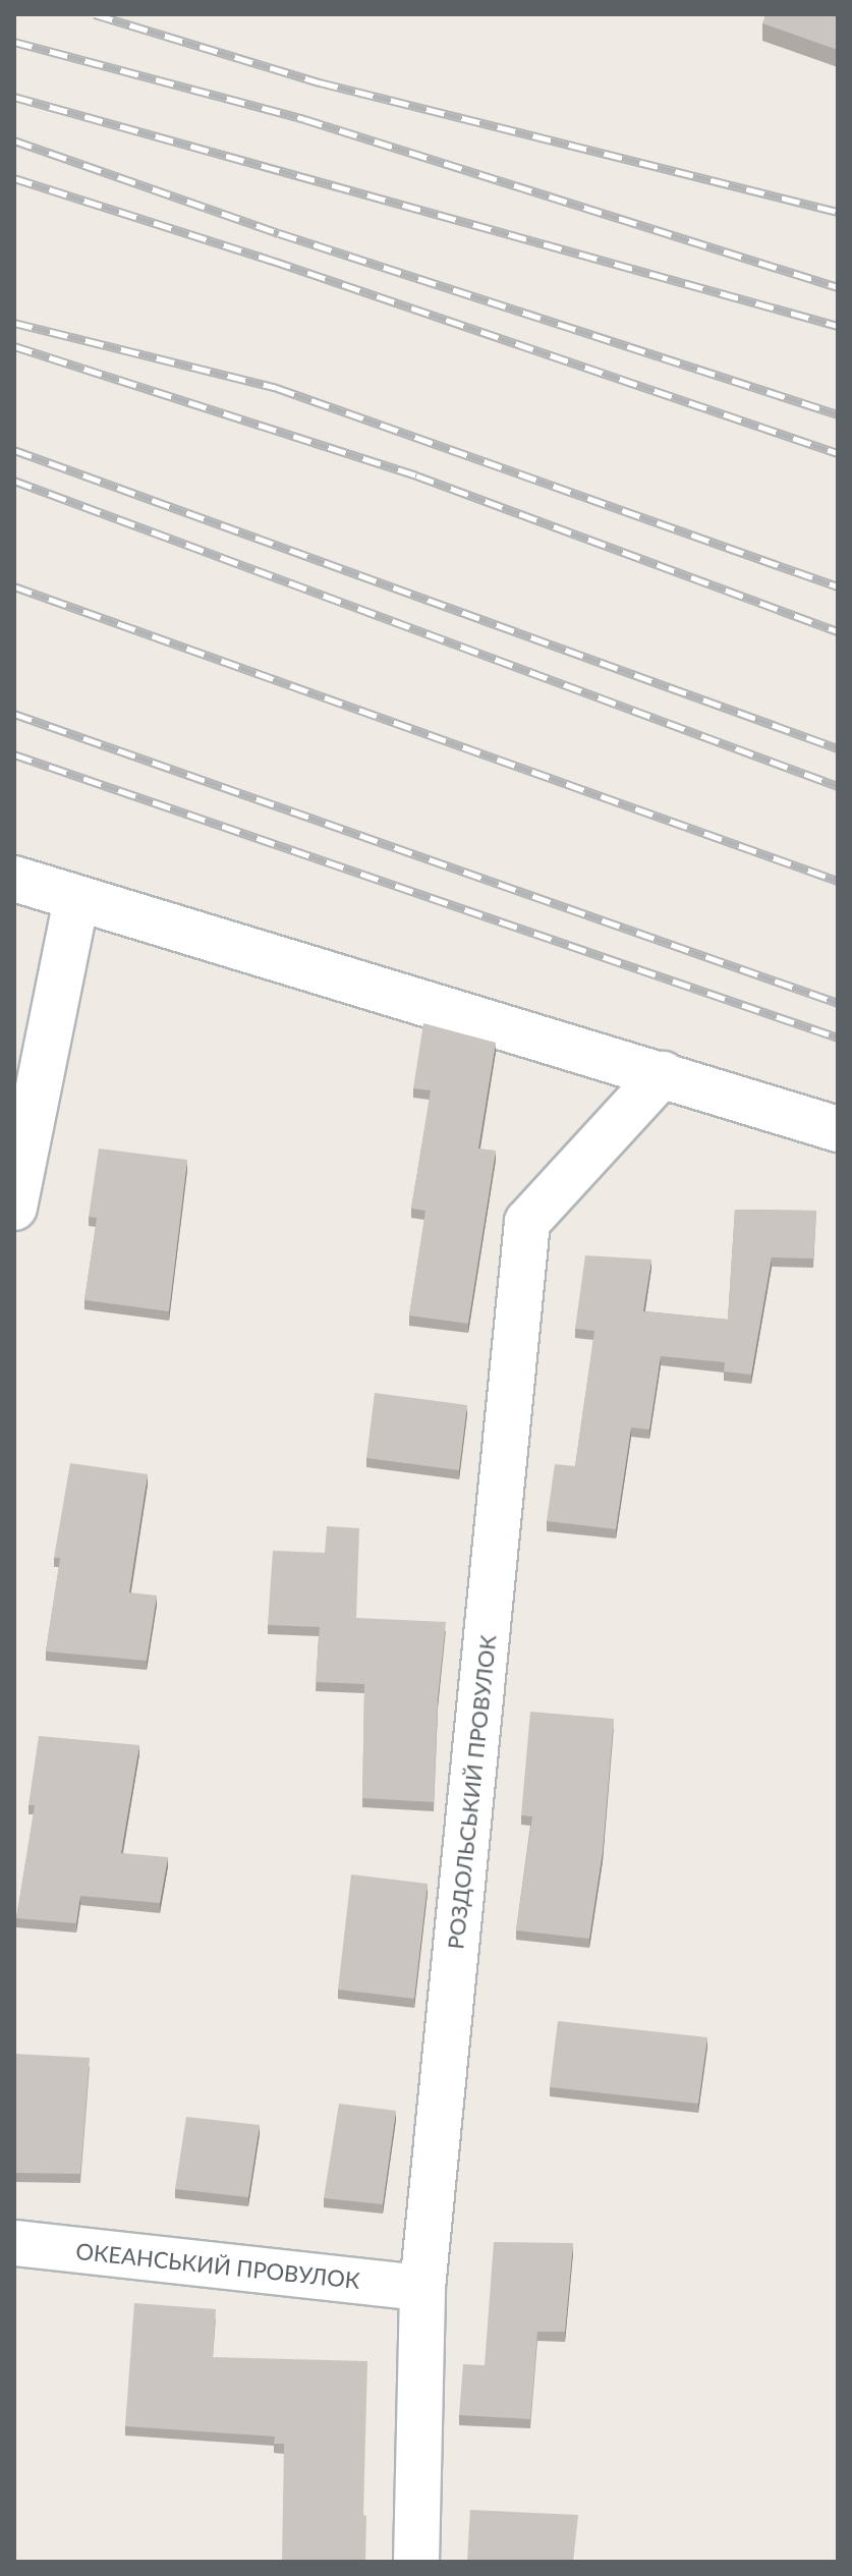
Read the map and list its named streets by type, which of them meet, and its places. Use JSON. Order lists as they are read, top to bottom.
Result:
{
  "streets": {
    "street": ["РОЗДОЛЬСЬКИЙ ПРОВУЛОК", "ОКЕАНСЬКИЙ ПРОВУЛОК"]
  },
  "crossings": [
    ["РОЗДОЛЬСЬКИЙ ПРОВУЛОК", "ОКЕАНСЬКИЙ ПРОВУЛОК"]
  ]
}
